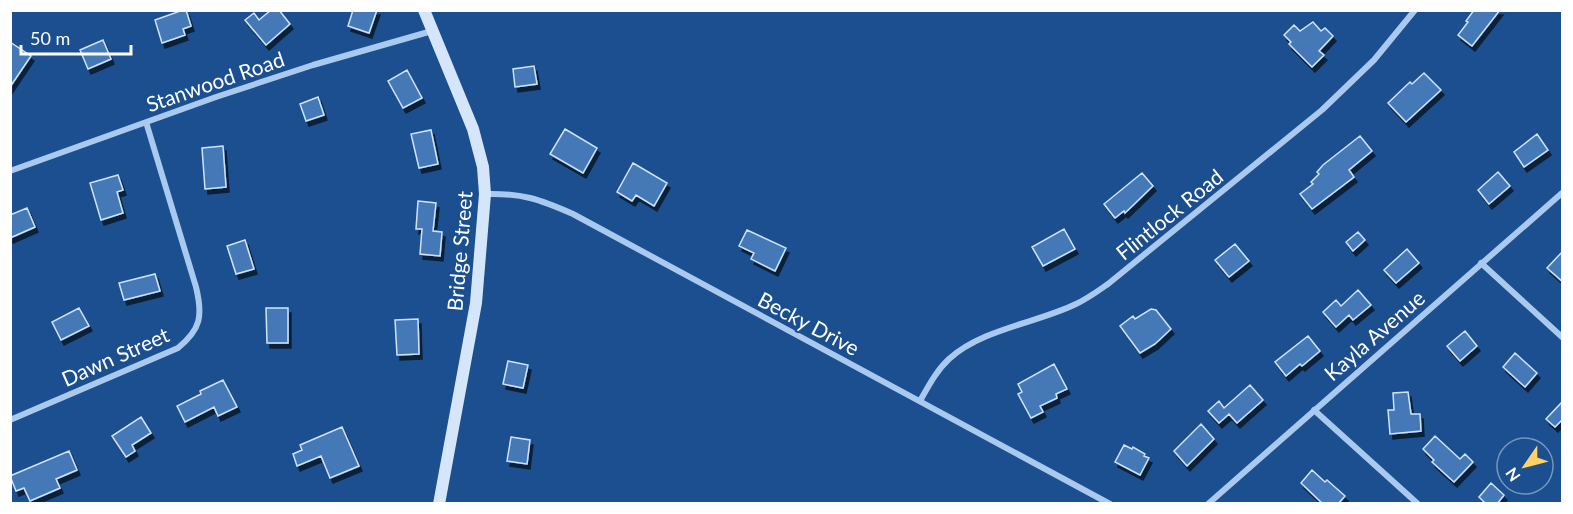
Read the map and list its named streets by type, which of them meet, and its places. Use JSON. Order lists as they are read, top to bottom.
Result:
{
  "streets": {
    "street": [
      "Stanwood Road",
      "Flintlock Road",
      "Bridge Street",
      "Becky Drive",
      "Kayla Avenue",
      "Dawn Street"
    ]
  },
  "crossings": [
    ["Stanwood Road", "Bridge Street"],
    ["Stanwood Road", "Dawn Street"],
    ["Flintlock Road", "Becky Drive"],
    ["Bridge Street", "Becky Drive"]
  ],
  "scale_bar": "50 m",
  "north": "bottom left"
}
